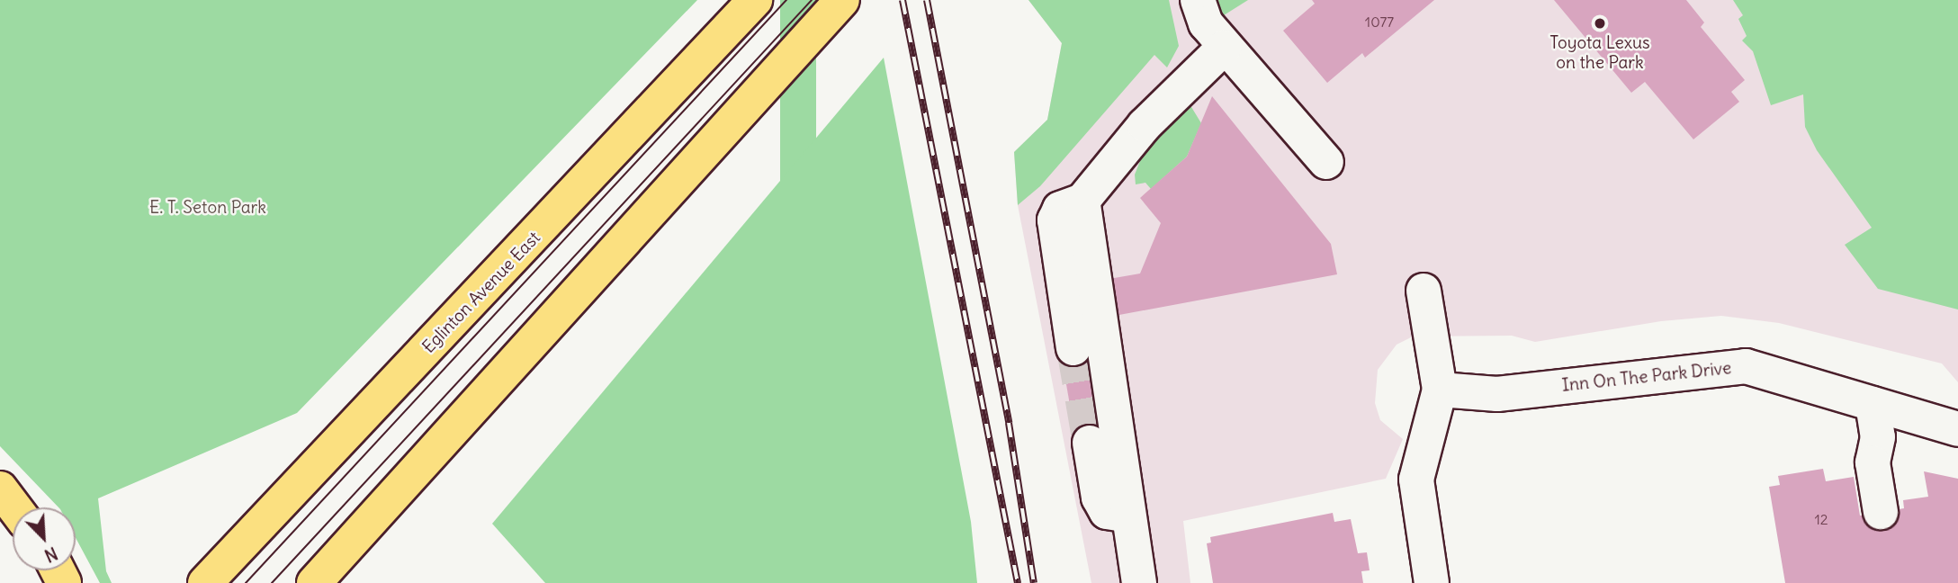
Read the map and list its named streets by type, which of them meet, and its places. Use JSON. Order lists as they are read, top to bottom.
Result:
{
  "streets": {
    "main road": ["Eglinton Avenue East"],
    "street": ["Inn On The Park Drive"]
  },
  "parks": ["E. T. Seton Park"],
  "places": ["Toyota Lexus on the Park"],
  "house_numbers": ["1077", "12"],
  "north": "bottom right"
}
